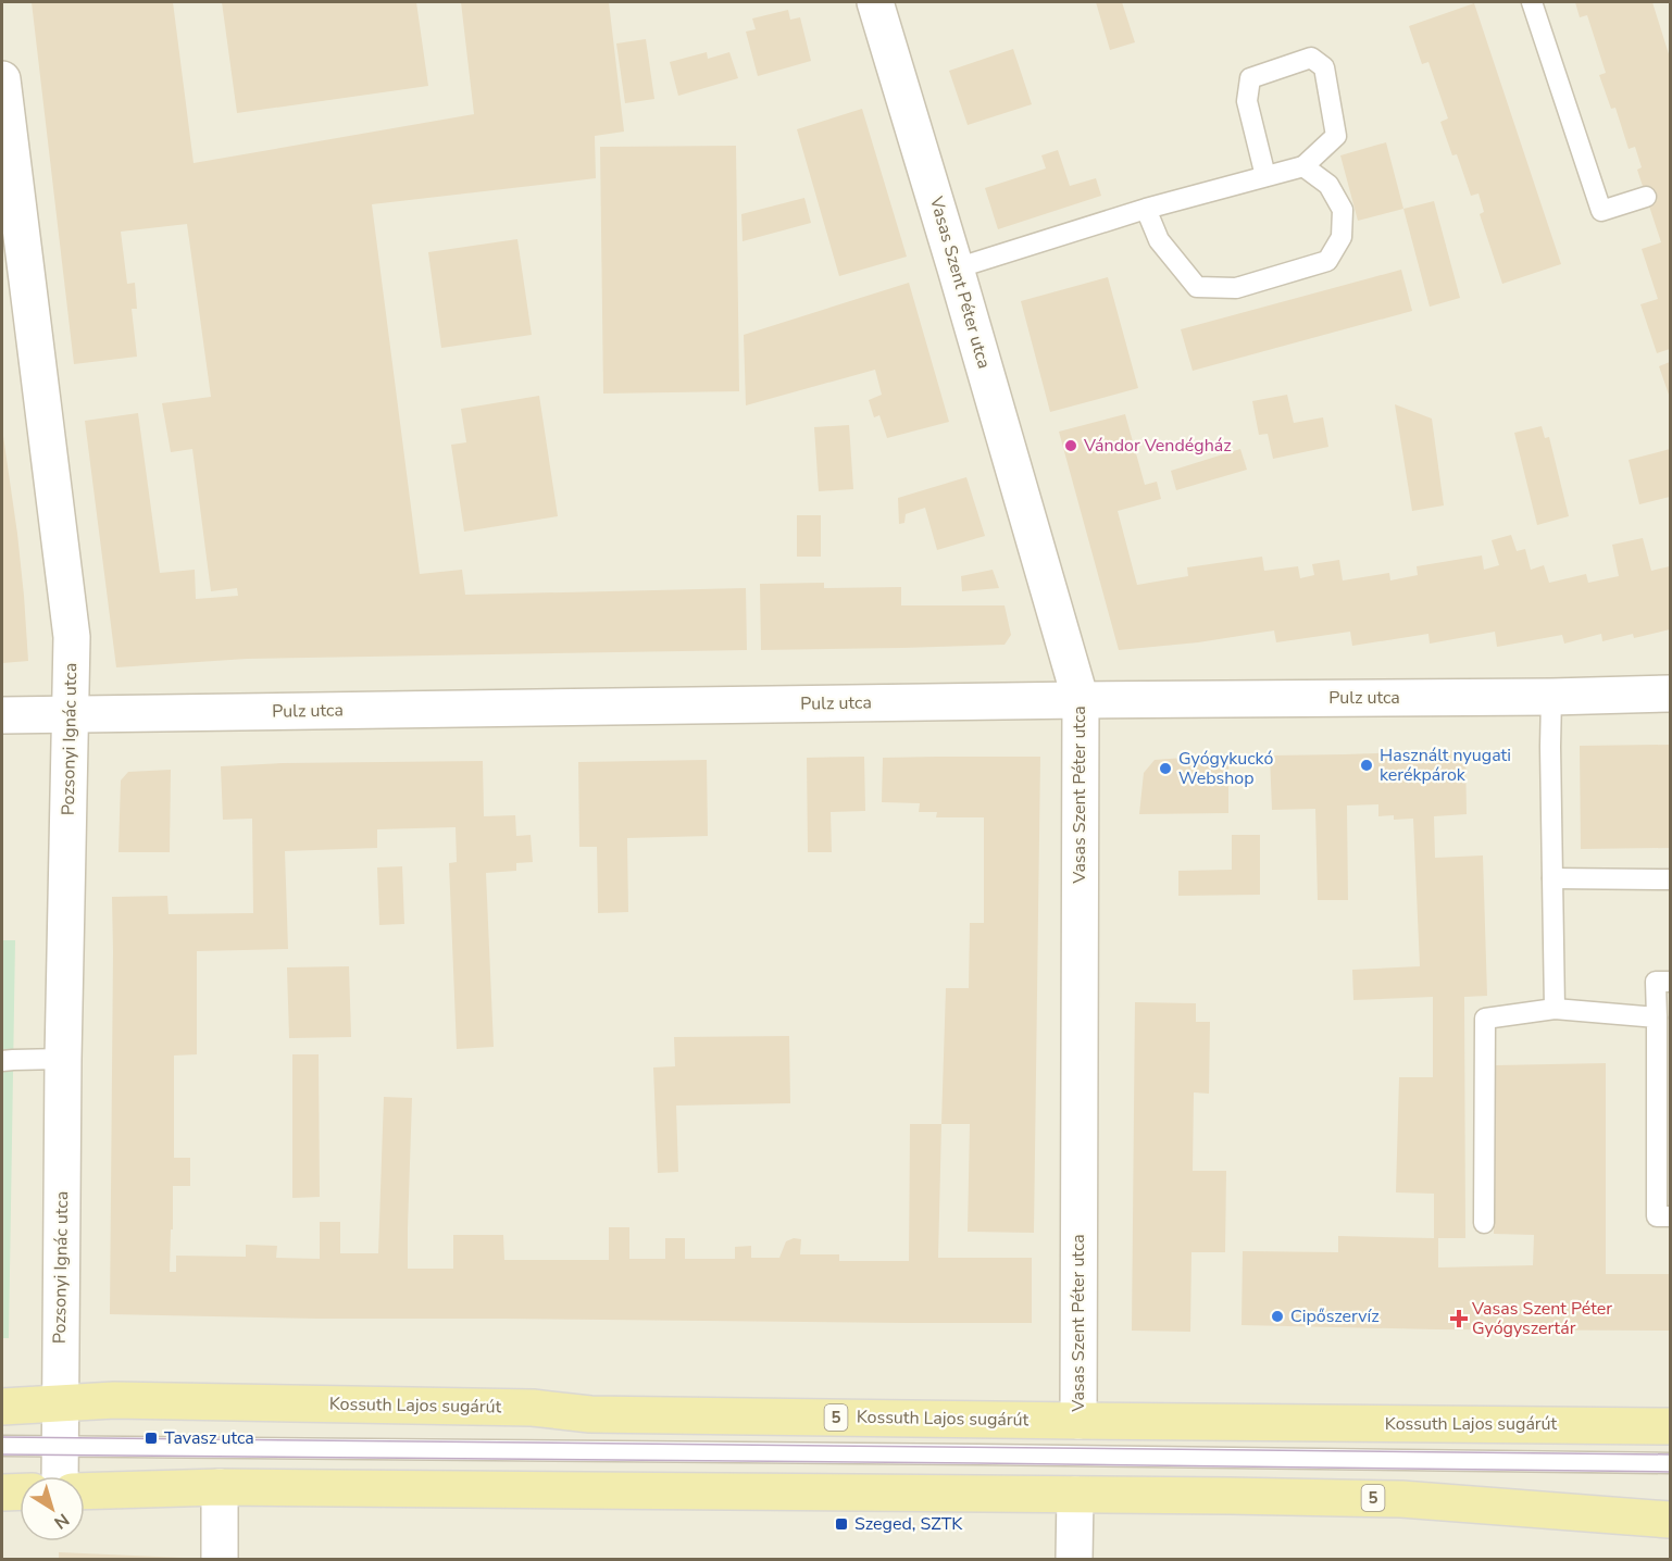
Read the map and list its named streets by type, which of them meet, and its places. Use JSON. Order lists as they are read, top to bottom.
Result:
{
  "streets": {
    "main road": ["Kossuth Lajos sugárút", "5"],
    "street": ["Vasas Szent Péter utca", "Pulz utca", "Pozsonyi Ignác utca"]
  },
  "crossings": [
    ["Vasas Szent Péter utca", "Pulz utca"],
    ["Vasas Szent Péter utca", "Kossuth Lajos sugárút"],
    ["Pulz utca", "Pozsonyi Ignác utca"],
    ["Pozsonyi Ignác utca", "Kossuth Lajos sugárút"]
  ],
  "places": {
    "other": [
      "Vándor Vendégház",
      "Használt nyugati kerékpárok",
      "Gyógykuckó Webshop",
      "Cipőszervíz"
    ],
    "health": ["Vasas Szent Péter Gyógyszertár"],
    "transit": ["Tavasz utca", "Szeged, SZTK"]
  },
  "north": "bottom right"
}
